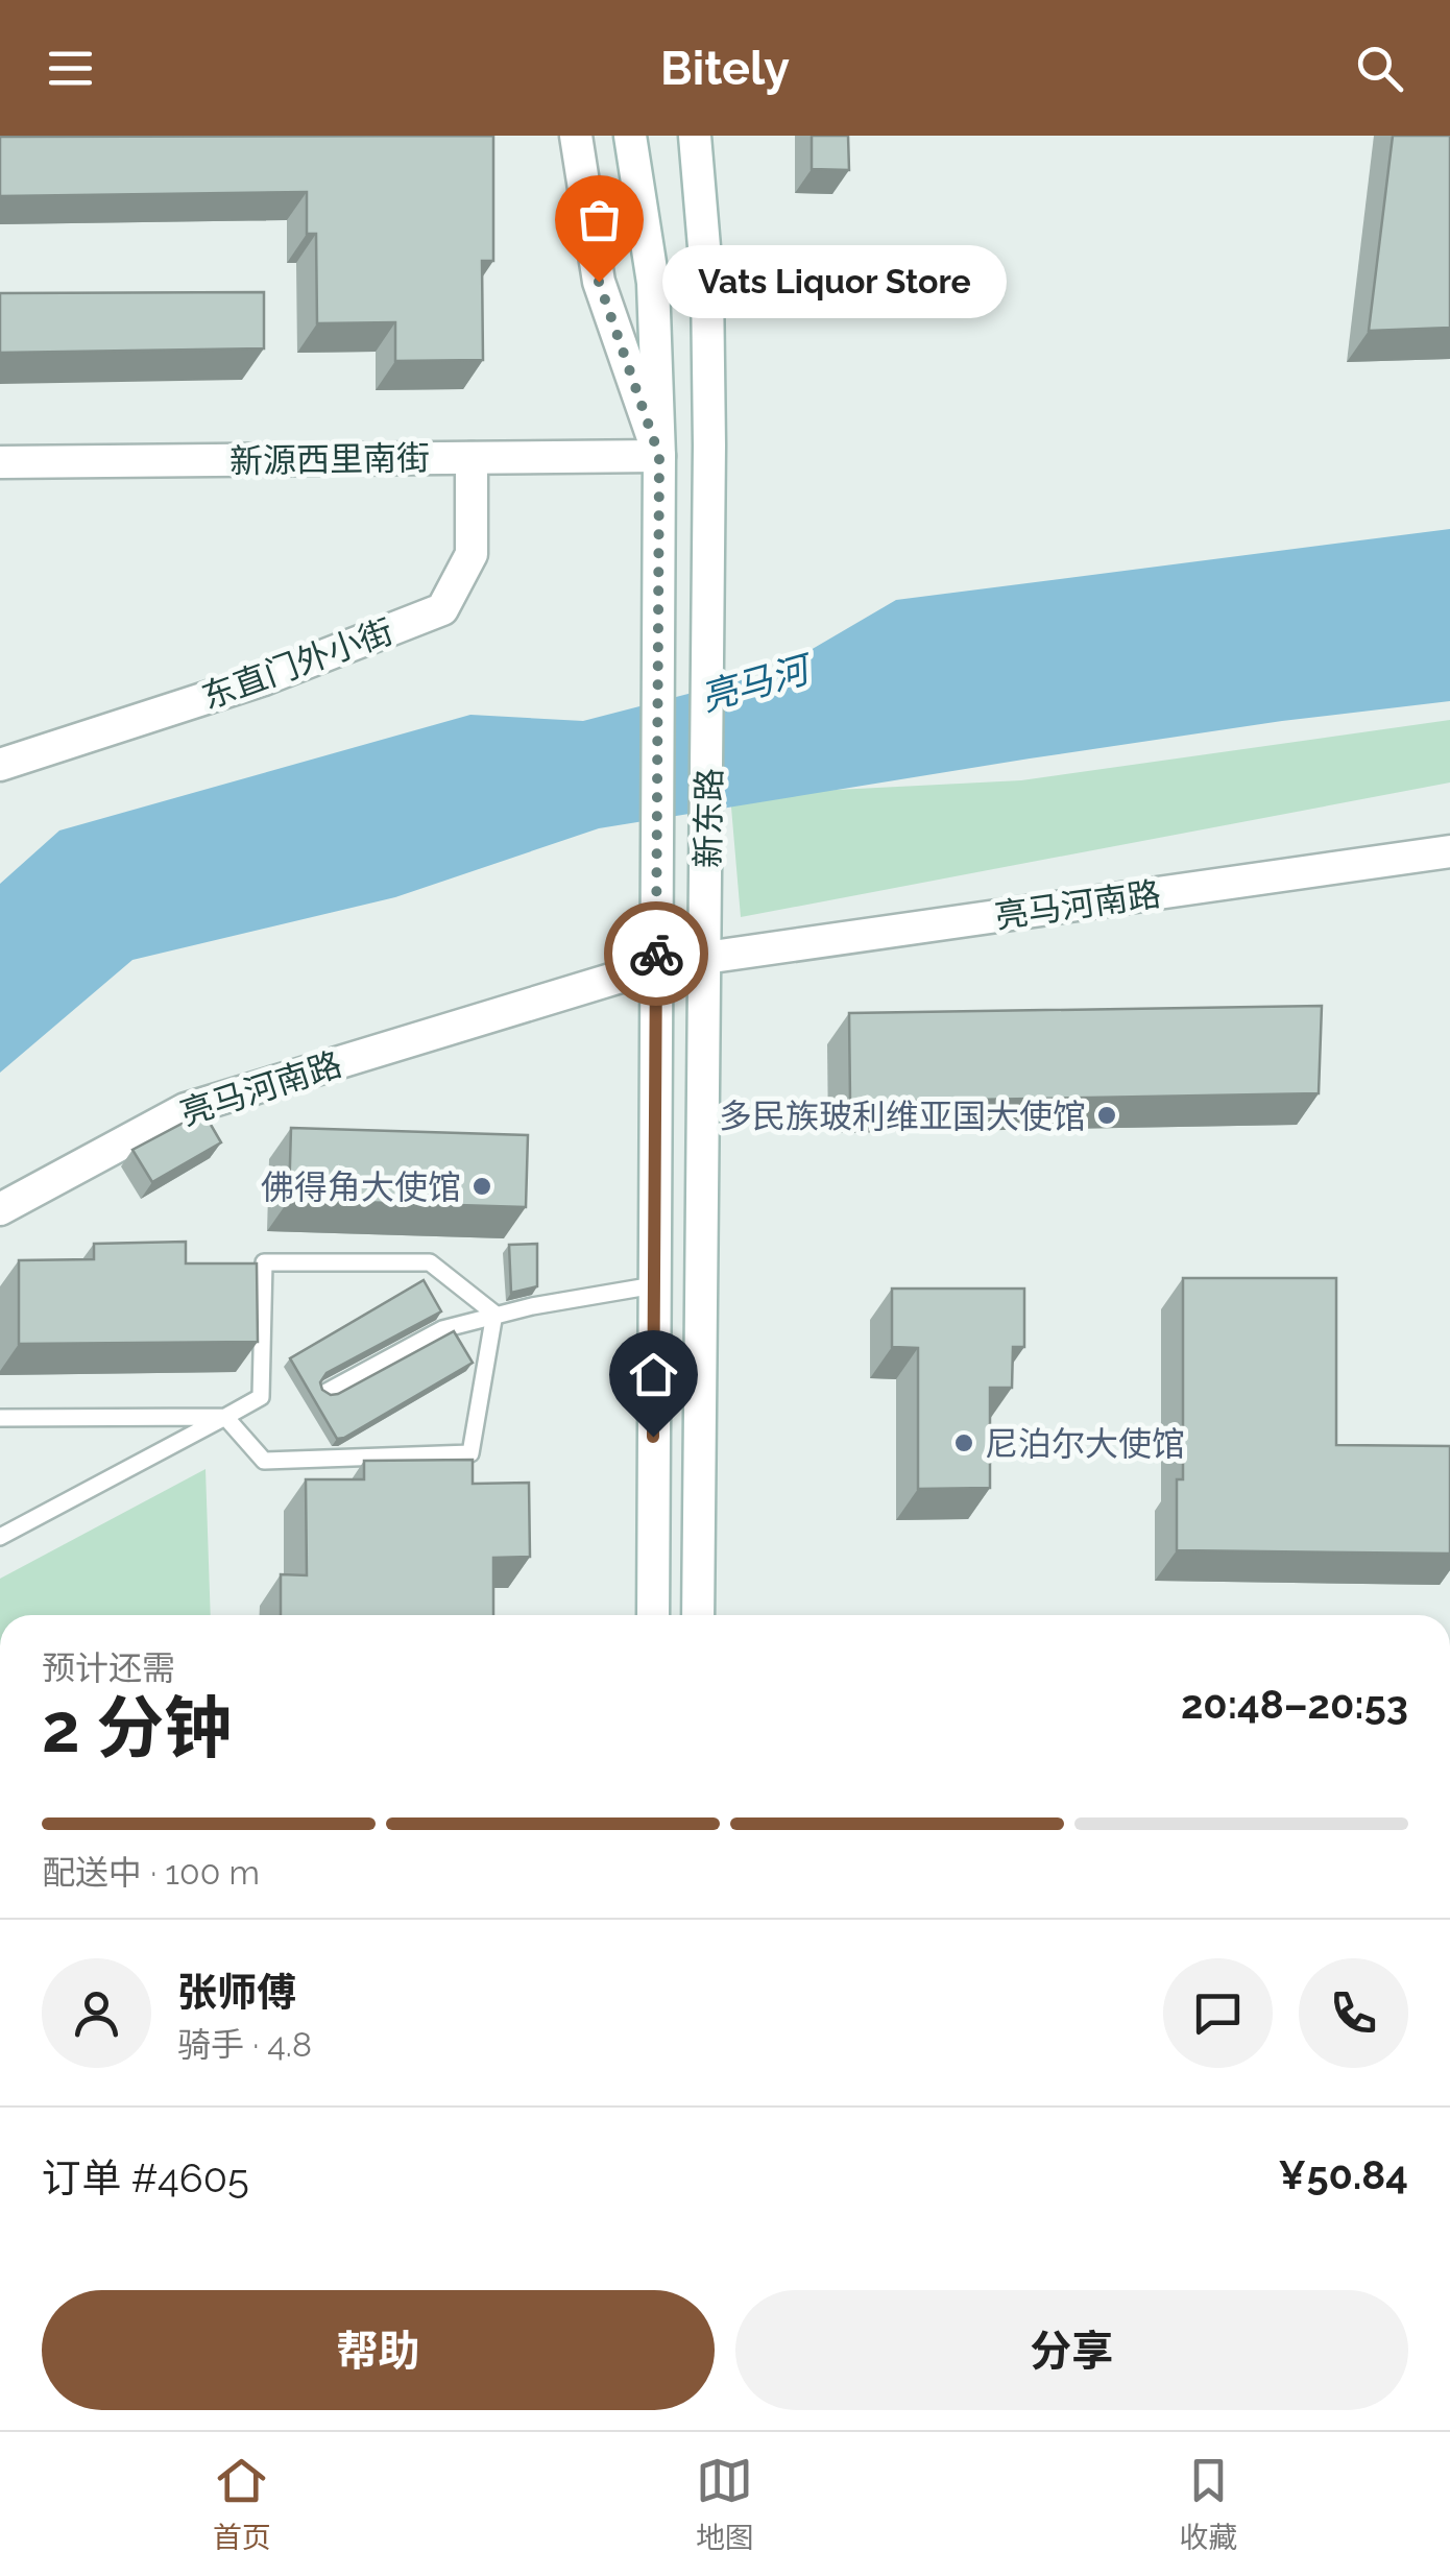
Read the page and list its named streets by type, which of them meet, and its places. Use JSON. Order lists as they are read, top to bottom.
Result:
{
  "streets": {
    "street": [
      "新源西里南街",
      "东直门外小街",
      "新东路",
      "亮马河南路"
    ]
  },
  "crossings": [
    ["新源西里南街", "东直门外小街"],
    ["新源西里南街", "新东路"],
    ["新东路", "亮马河南路"]
  ],
  "water": ["亮马河"],
  "places": [
    "Vats Liquor Store",
    "多民族玻利维亚国大使馆",
    "佛得角大使馆",
    "尼泊尔大使馆"
  ],
  "page": {
    "header": "Bitely",
    "bubble": "Vats Liquor Store",
    "heading": ["2 分钟", "预计还需", "20:48–20:53"],
    "panel": [
      "张师傅",
      "骑手 · 4.8",
      "订单 #4605",
      "¥50.84"
    ],
    "bar": "配送中 · 100 m",
    "buttons": ["帮助", "分享"],
    "tabs": ["首页", "地图", "收藏"]
  }
}
